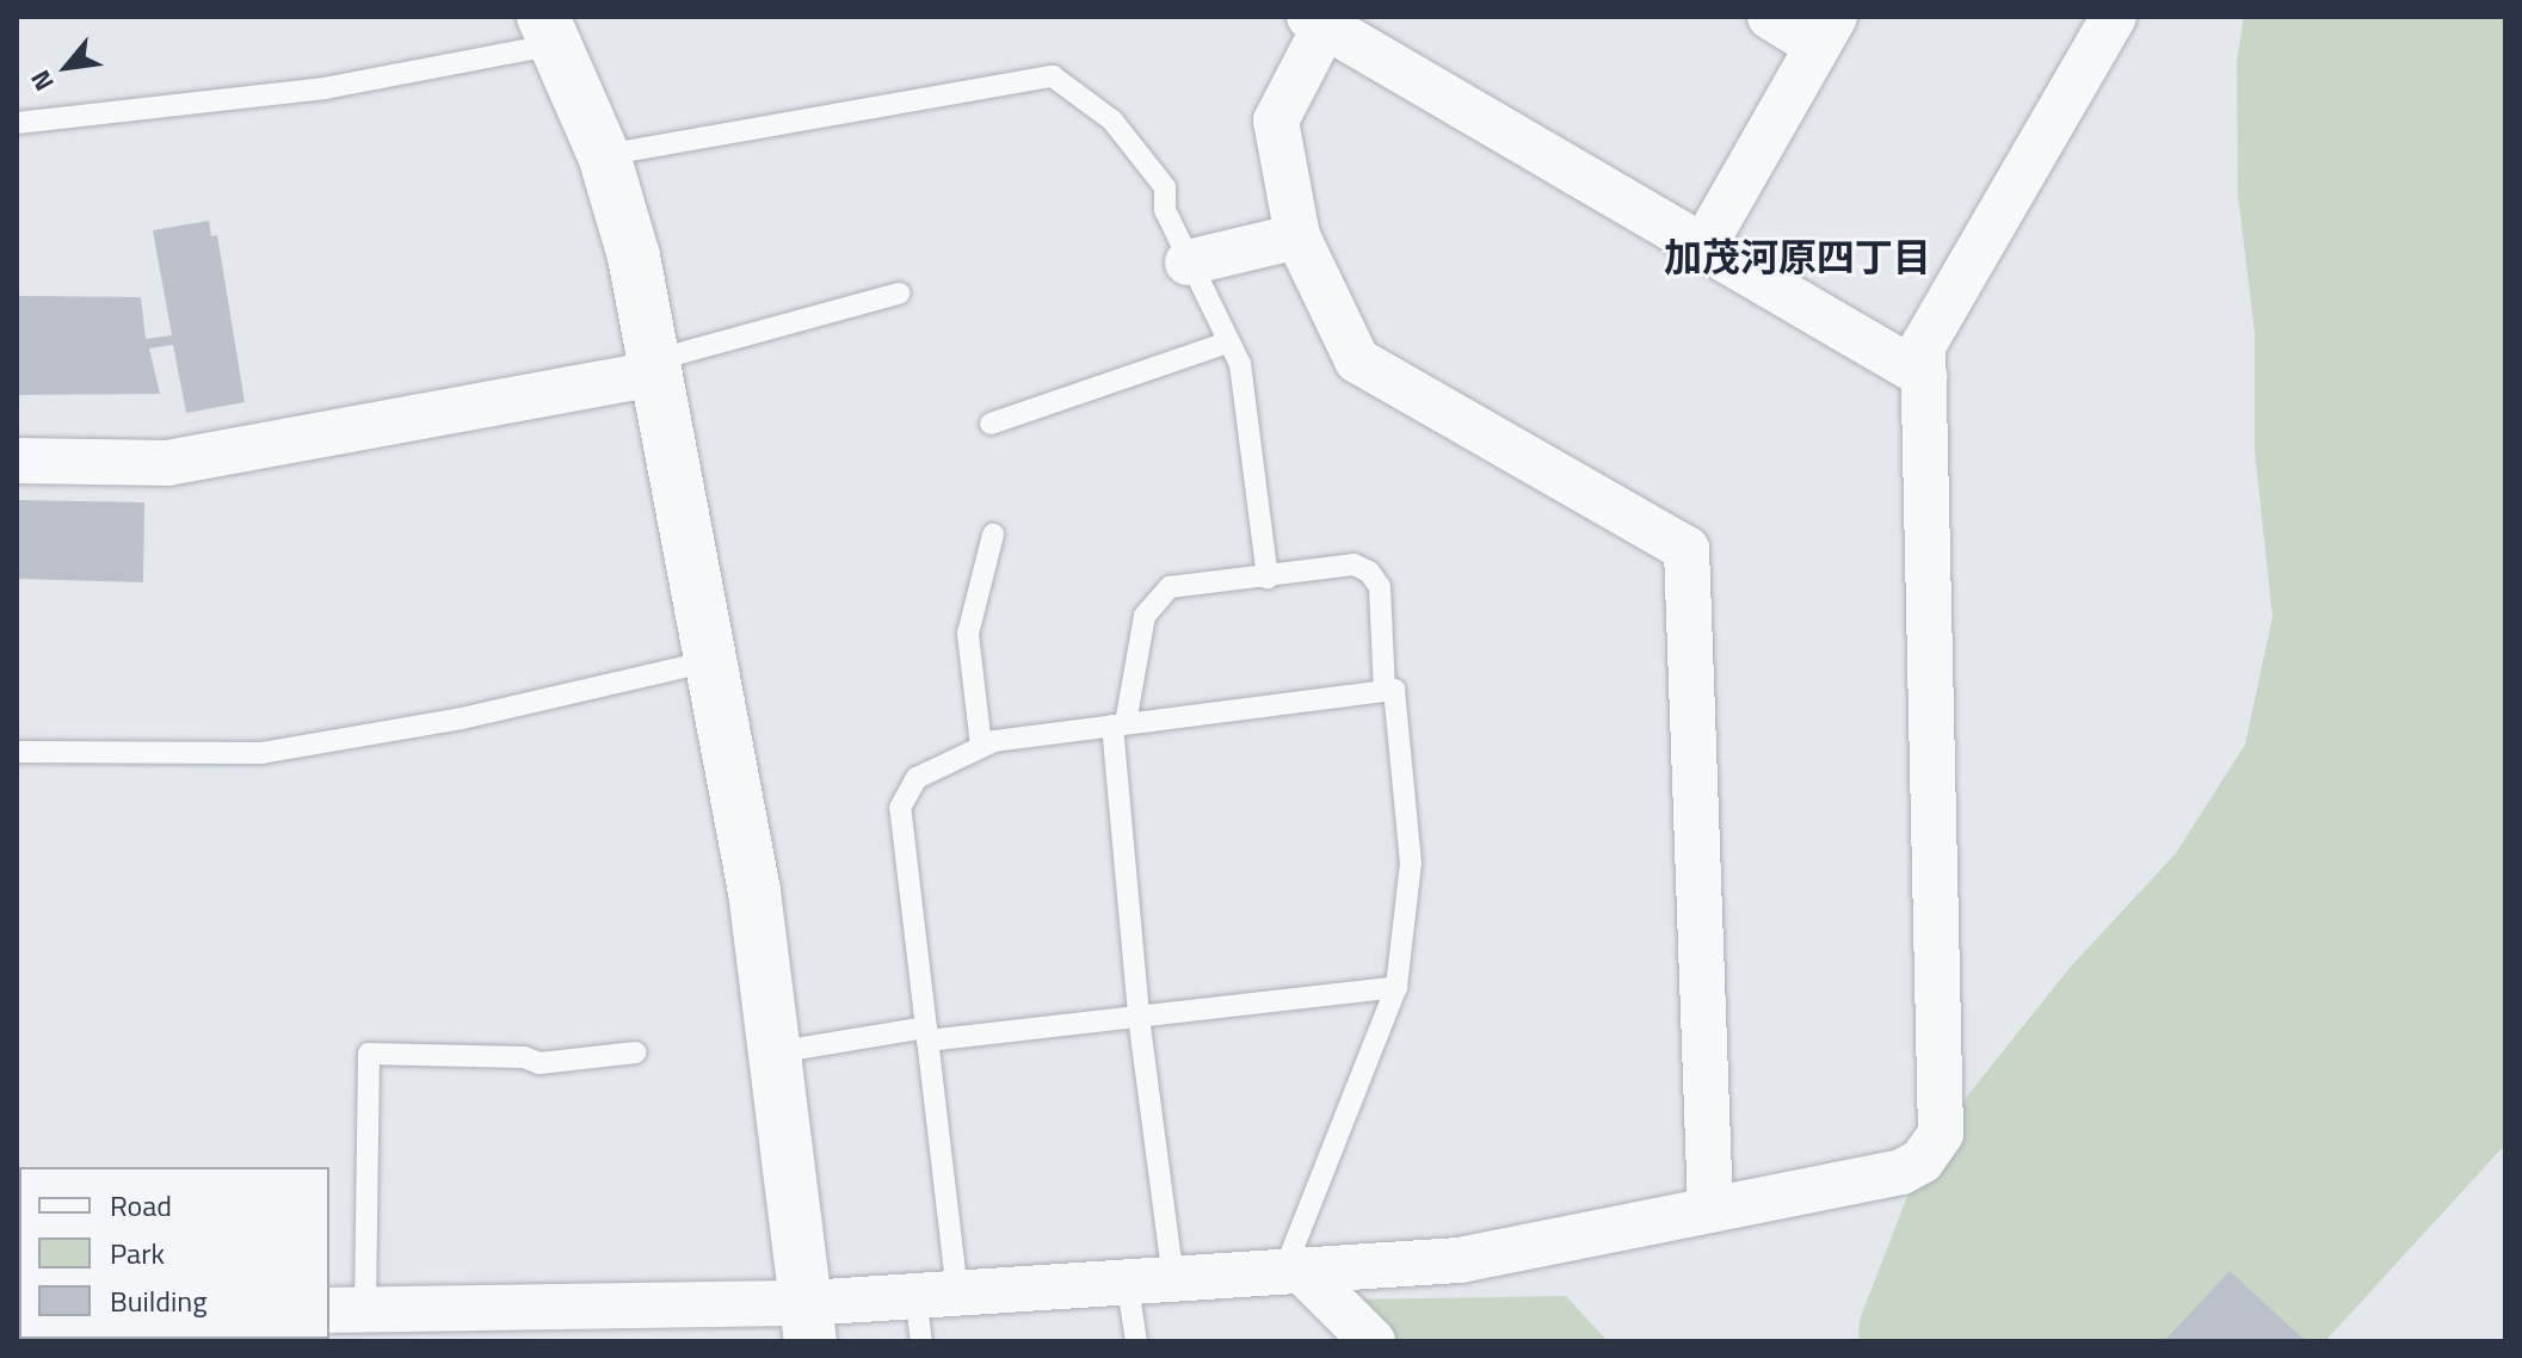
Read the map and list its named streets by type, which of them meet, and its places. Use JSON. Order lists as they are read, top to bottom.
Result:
{
  "districts": ["加茂河原四丁目"],
  "legend": ["Road", "Park", "Building"],
  "north": "bottom left"
}
